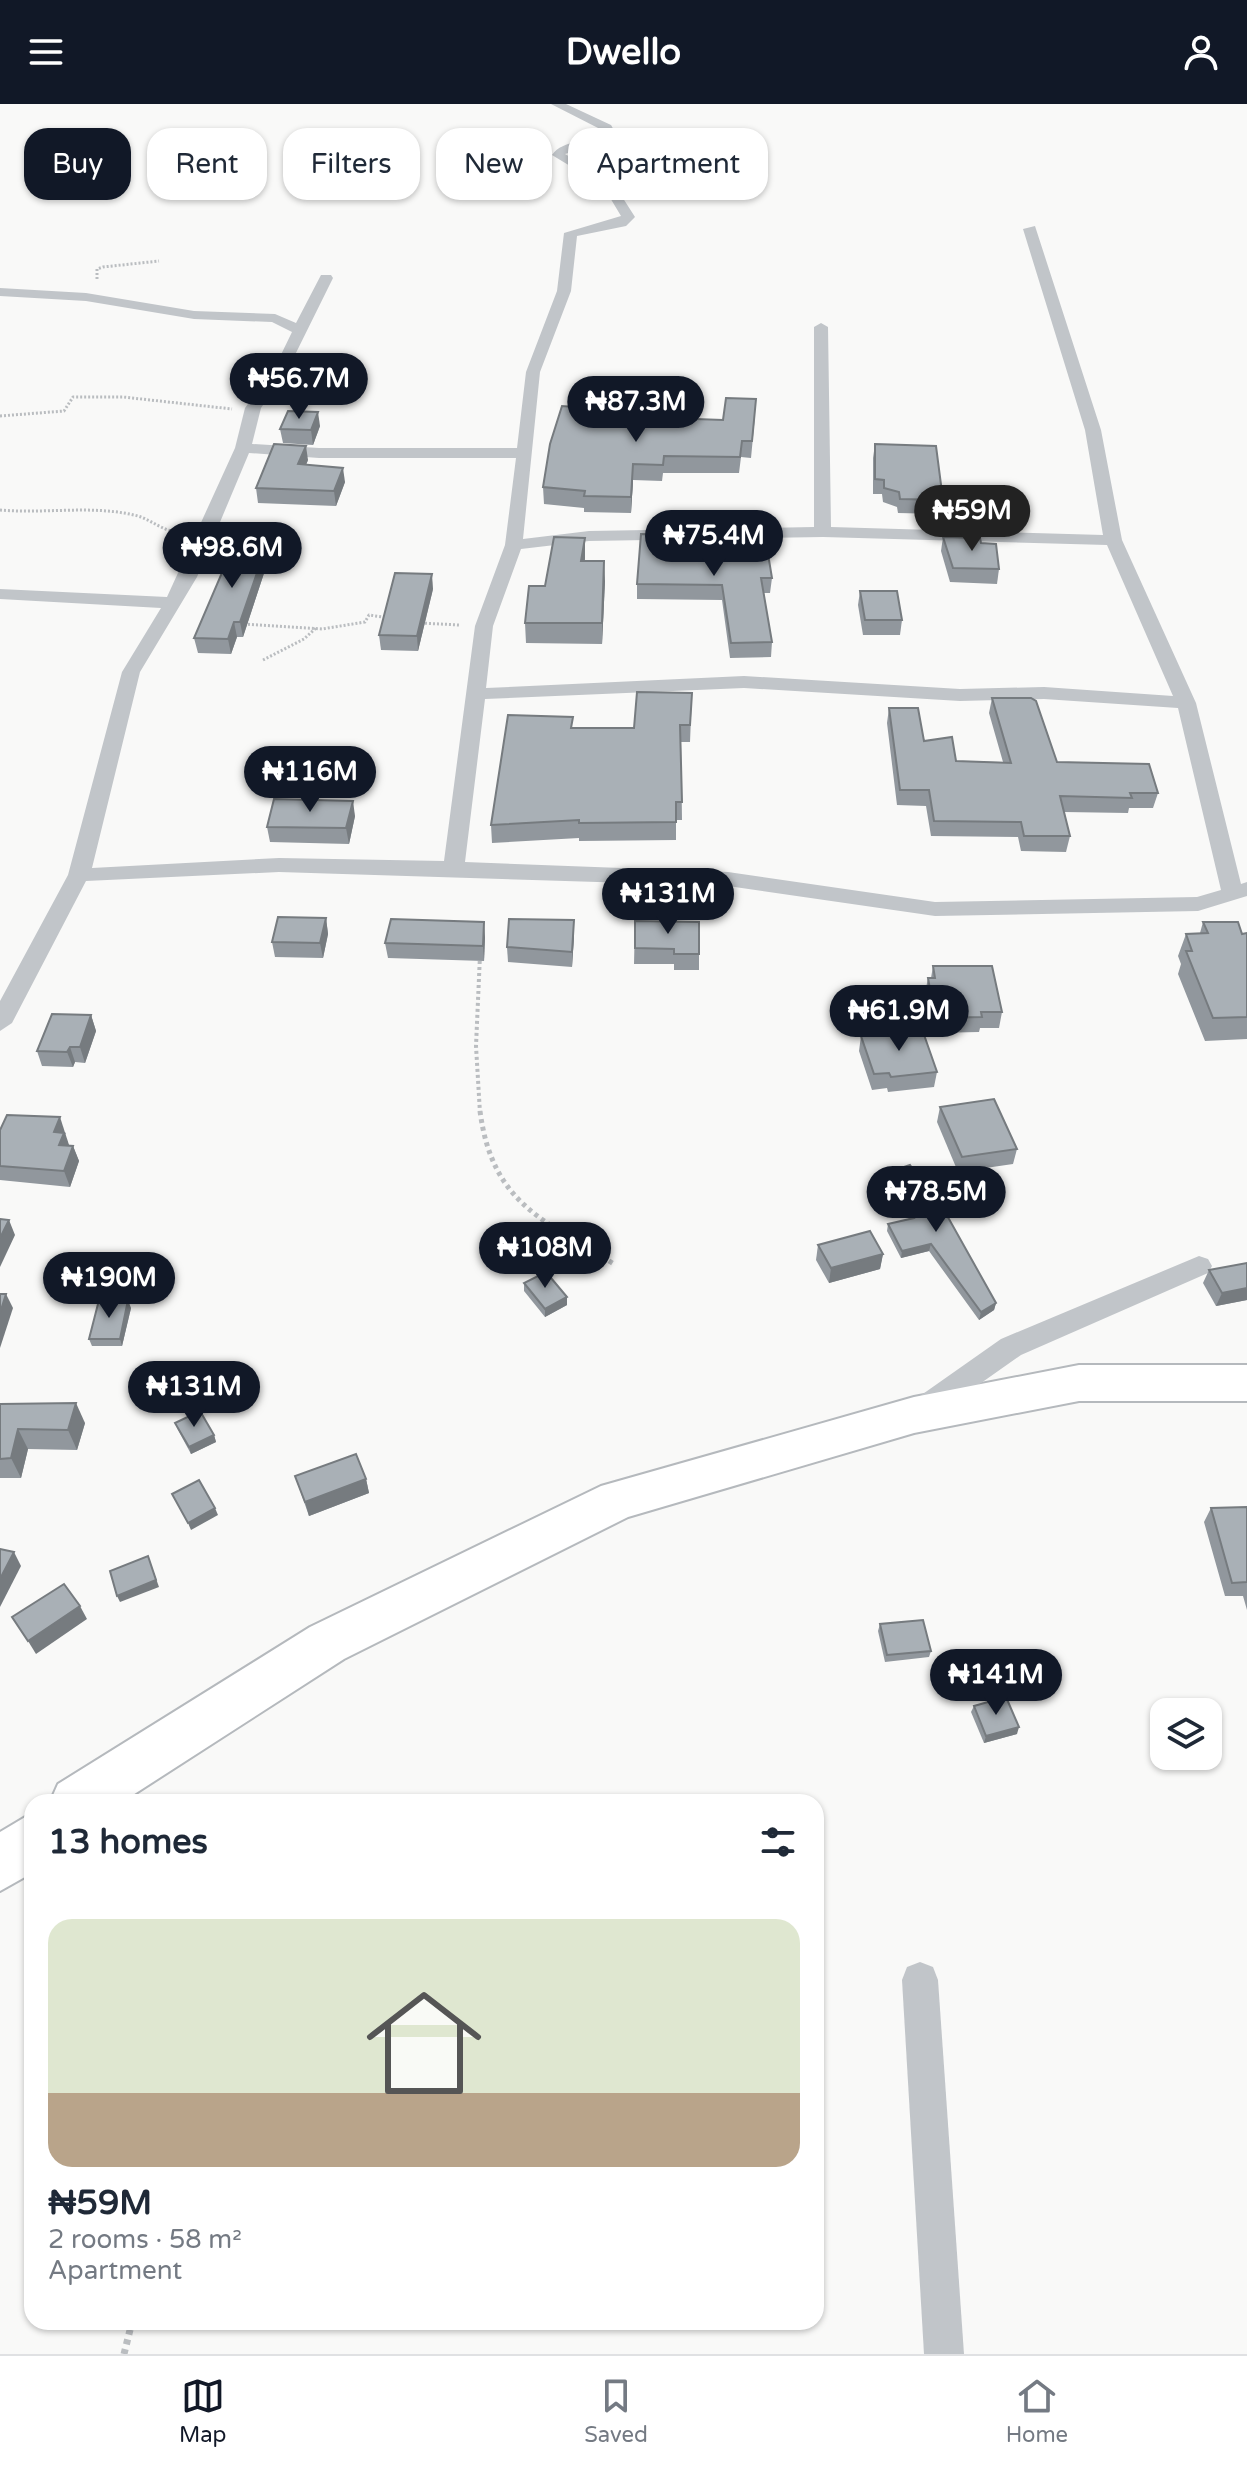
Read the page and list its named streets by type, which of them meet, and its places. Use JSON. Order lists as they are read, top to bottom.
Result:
{
  "page": {
    "header": "Dwello",
    "chip": [
      "Buy",
      "Rent",
      "Filters",
      "New",
      "Apartment"
    ],
    "price": [
      "₦56.7M",
      "₦87.3M",
      "₦59M",
      "₦75.4M",
      "₦98.6M",
      "₦116M",
      "₦131M",
      "₦61.9M",
      "₦78.5M",
      "₦108M",
      "₦190M",
      "₦131M",
      "₦141M"
    ],
    "heading": "13 homes",
    "list": [
      {
        "name": "₦59M",
        "note": "2 rooms · 58 m² · Apartment"
      }
    ],
    "tabs": ["Map", "Saved", "Home"]
  }
}
